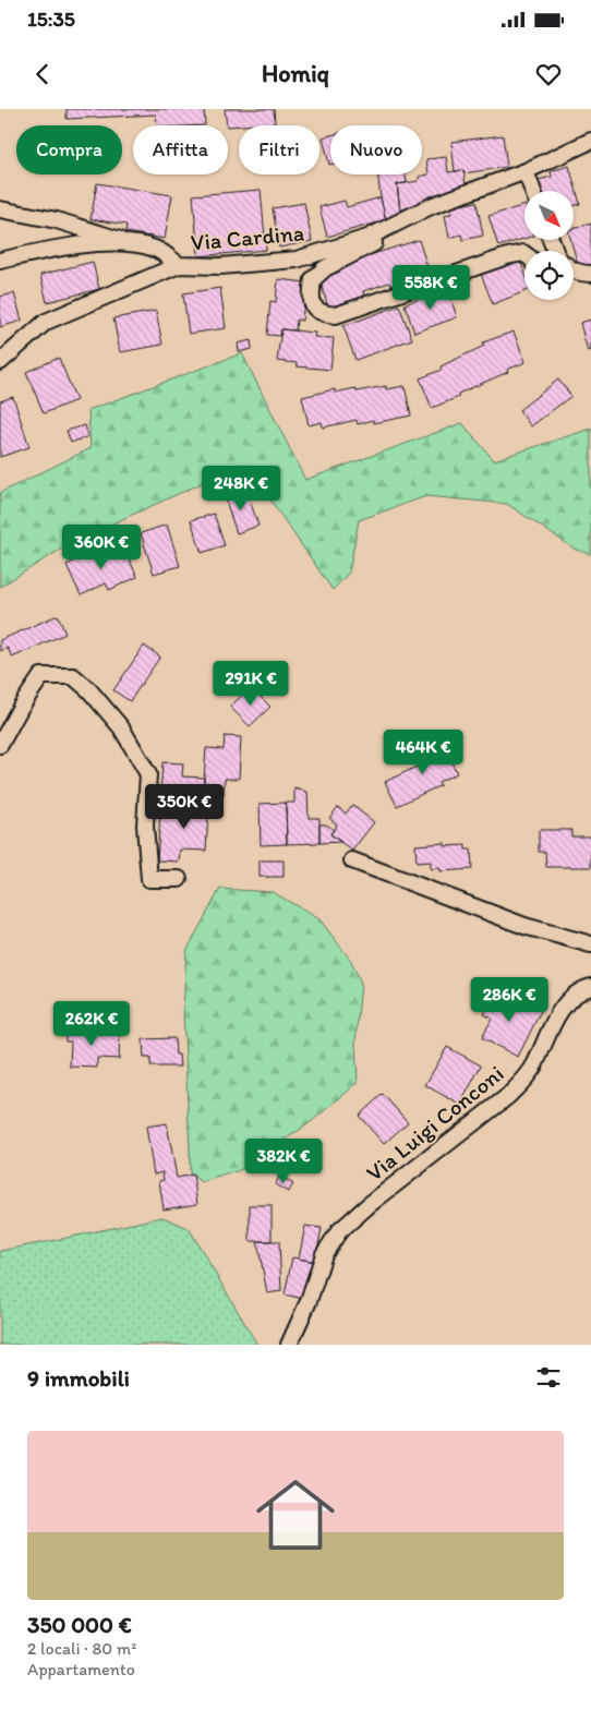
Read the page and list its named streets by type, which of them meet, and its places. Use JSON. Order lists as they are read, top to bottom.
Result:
{
  "streets": {
    "street": ["Via Cardina", "Via Luigi Conconi"]
  },
  "north": "bottom right",
  "page": {
    "status": "15:35",
    "header": "Homiq",
    "chip": [
      "Compra",
      "Affitta",
      "Filtri",
      "Nuovo"
    ],
    "price": [
      "558K €",
      "248K €",
      "360K €",
      "291K €",
      "464K €",
      "350K €",
      "286K €",
      "262K €",
      "382K €"
    ],
    "heading": "9 immobili",
    "list": [
      {
        "name": "350 000 €",
        "note": "2 locali · 80 m² · Appartamento"
      }
    ]
  }
}
